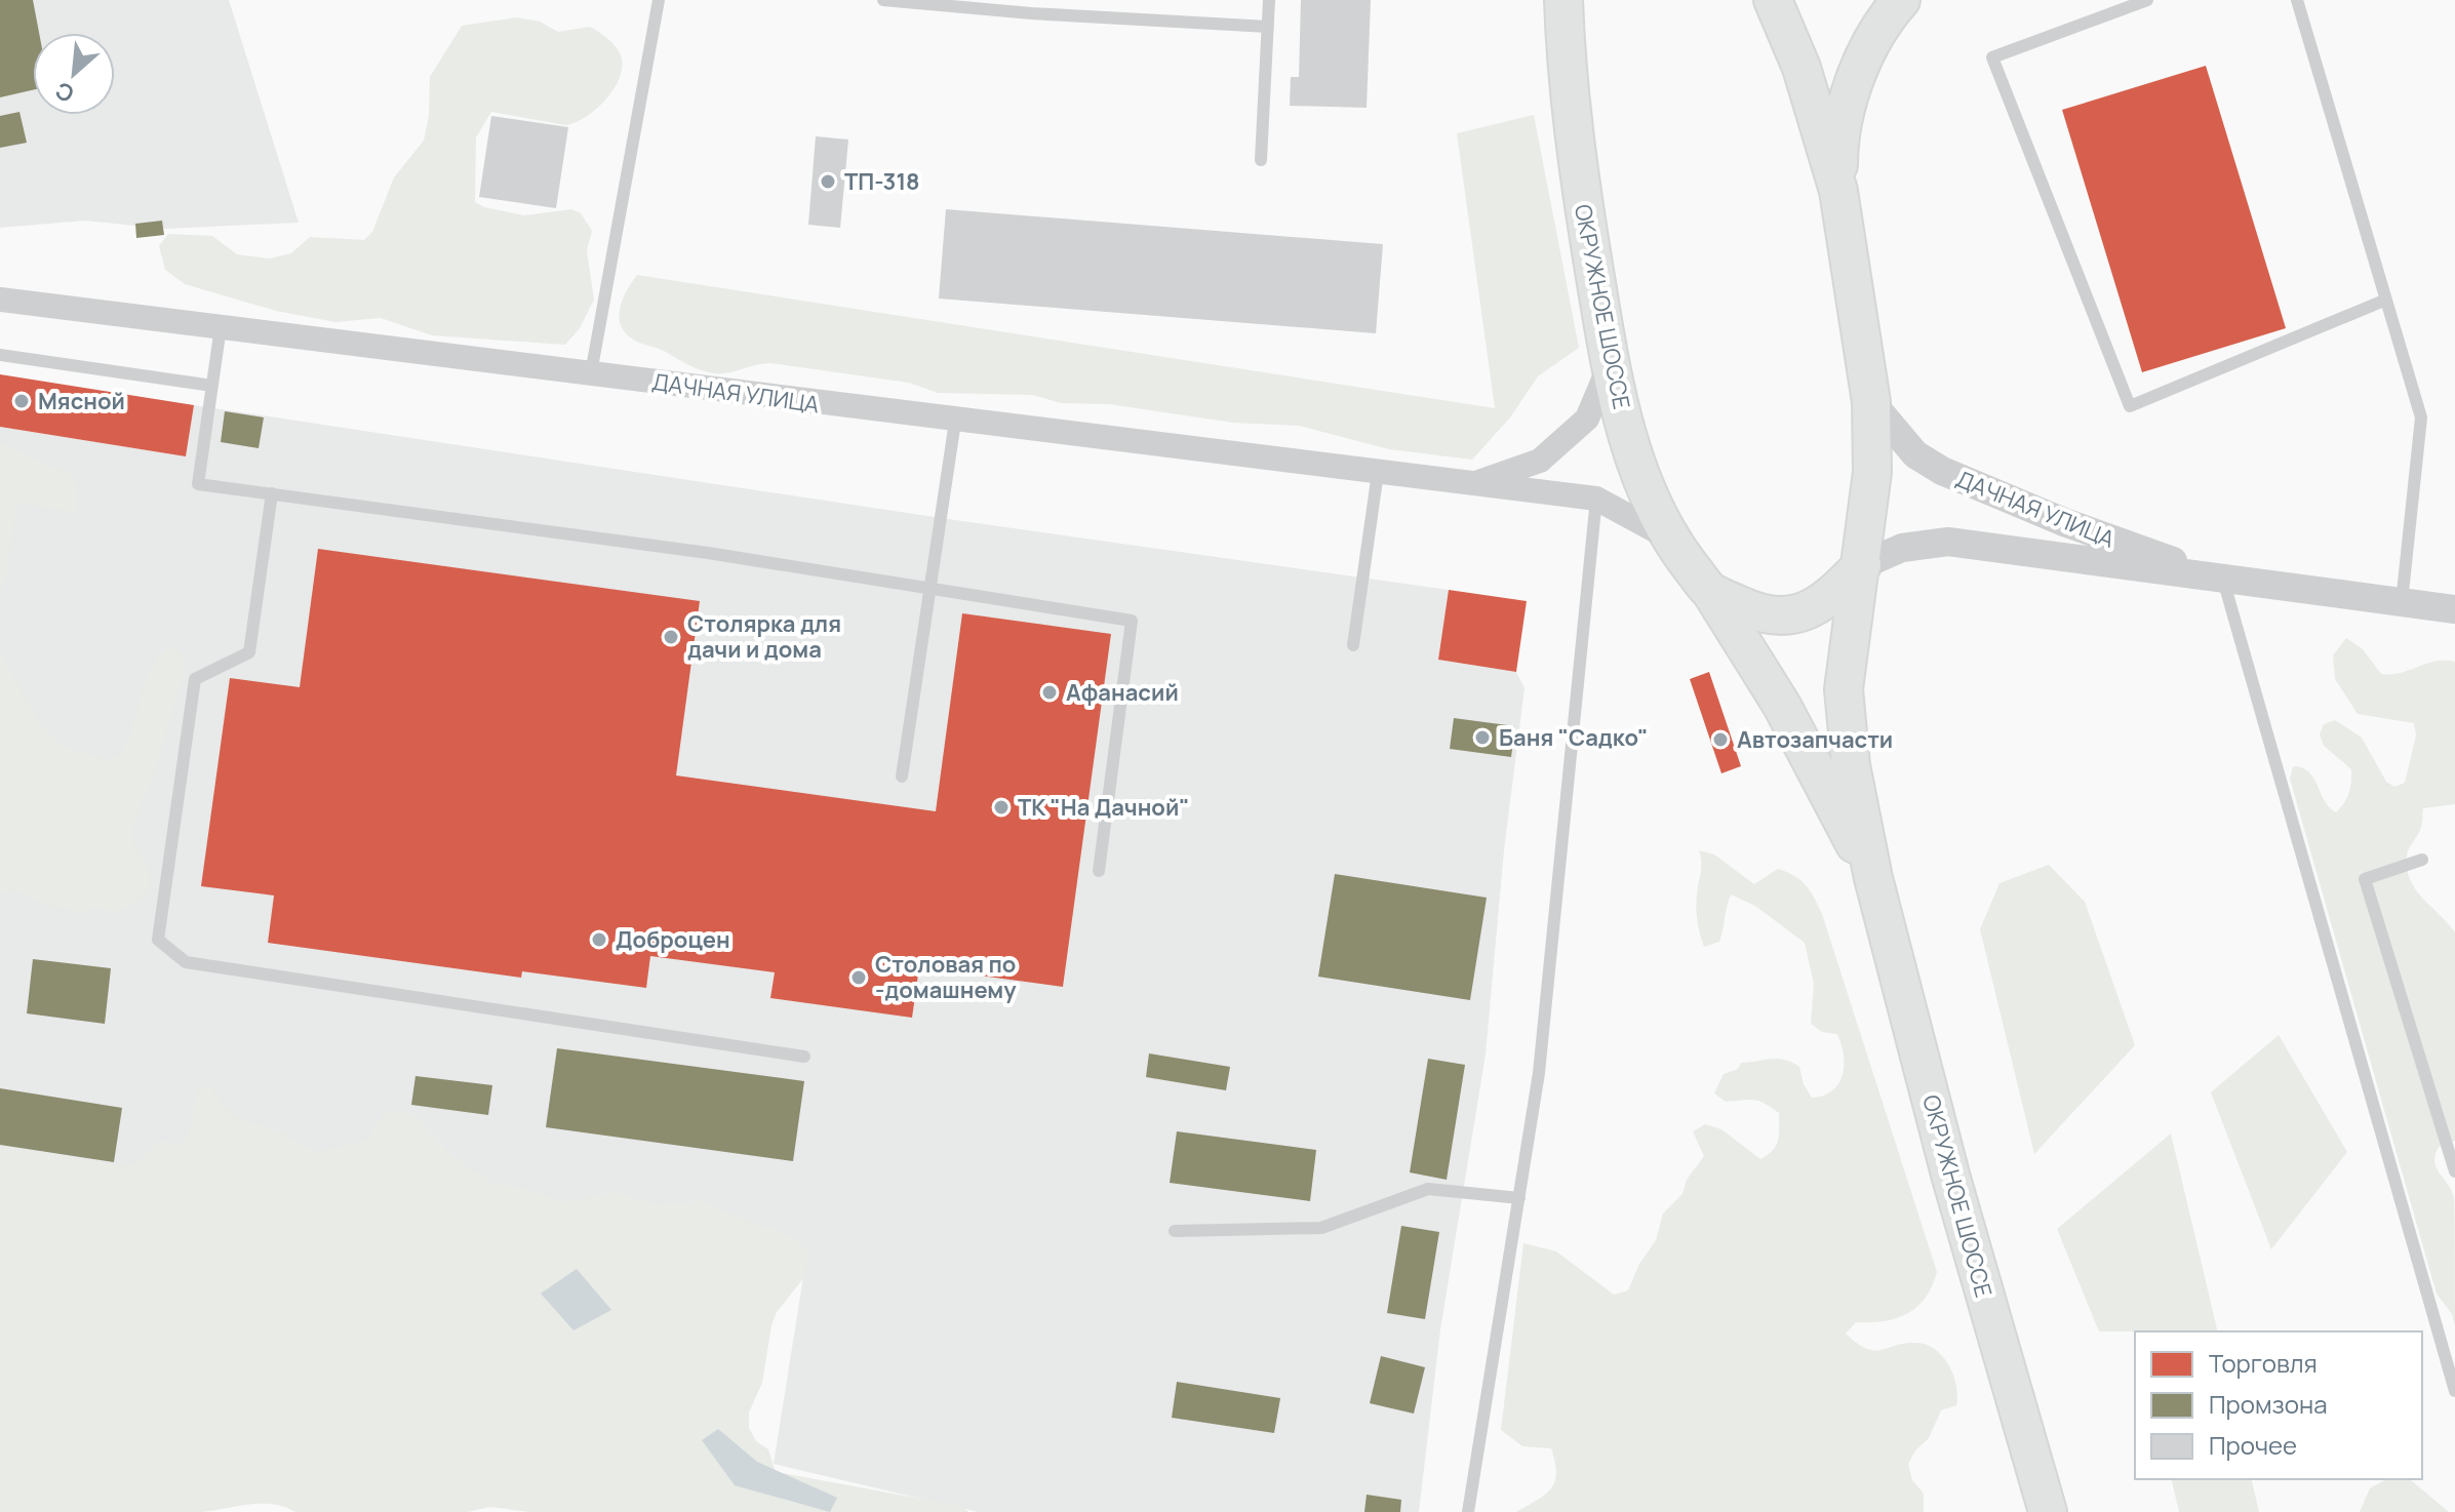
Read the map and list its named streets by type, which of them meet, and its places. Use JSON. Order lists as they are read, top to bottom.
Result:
{
  "streets": {
    "main road": ["ОКРУЖНОЕ ШОССЕ"],
    "street": ["ДАЧНАЯ УЛИЦА"]
  },
  "crossings": [
    ["ОКРУЖНОЕ ШОССЕ", "ДАЧНАЯ УЛИЦА"]
  ],
  "places": [
    "ТП-318",
    "Мясной",
    "Столярка для дачи и дома",
    "Афанасий",
    "Баня \"Садко\"",
    "Автозапчасти",
    "ТК \"На Дачной\"",
    "Доброцен",
    "Столовая по -домашнему"
  ],
  "legend": ["Торговля", "Промзона", "Прочее"],
  "north": "bottom left"
}
